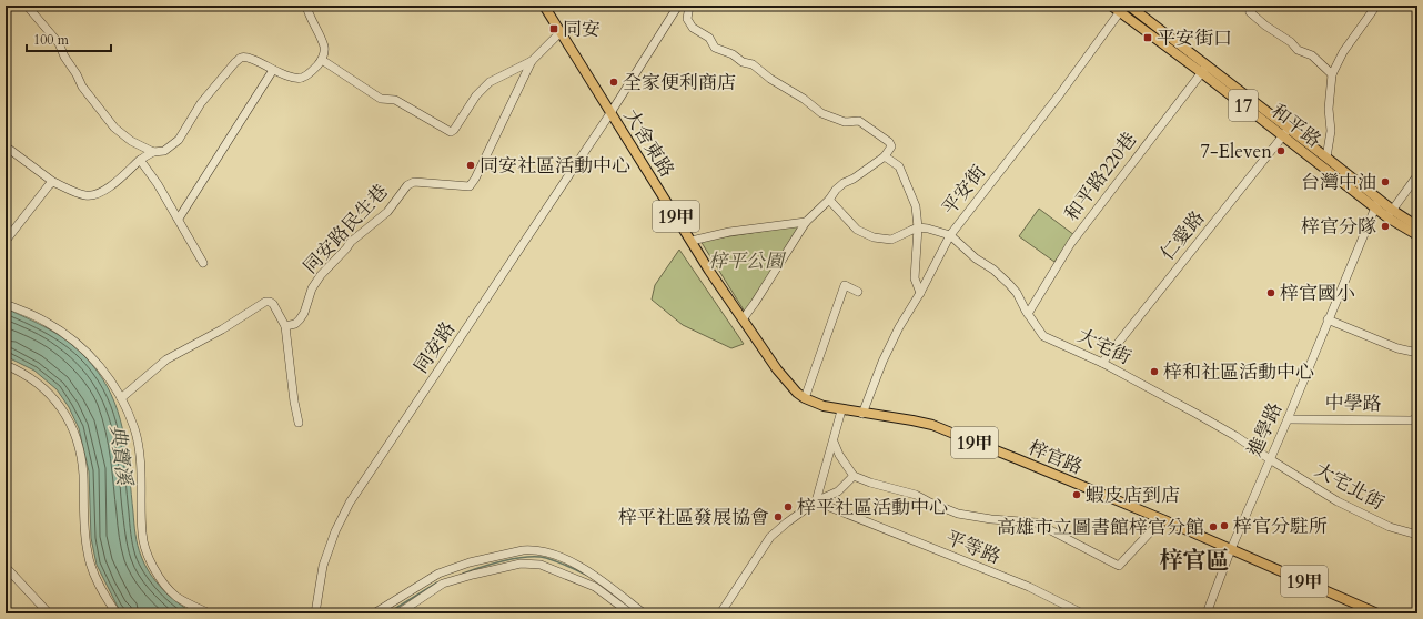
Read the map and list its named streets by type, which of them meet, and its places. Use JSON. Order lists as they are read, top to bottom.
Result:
{
  "streets": {
    "main road": [
      "17",
      "和平路",
      "大舍東路",
      "19甲",
      "梓官路"
    ],
    "street": [
      "和平路220巷",
      "平安街",
      "同安路民生巷",
      "仁愛路",
      "大宅街",
      "同安路",
      "中學路",
      "進學路",
      "大宅北街",
      "平等路"
    ]
  },
  "crossings": [
    ["17", "和平路"],
    ["17", "進學路"],
    ["和平路", "和平路220巷"],
    ["和平路", "平安街"],
    ["和平路", "仁愛路"],
    ["和平路", "進學路"],
    ["大舍東路", "同安路"],
    ["大舍東路", "梓官路"],
    ["和平路220巷", "大宅街"],
    ["平安街", "大宅街"],
    ["平安街", "梓官路"],
    ["仁愛路", "大宅街"],
    ["大宅街", "進學路"],
    ["大宅街", "大宅北街"],
    ["中學路", "進學路"],
    ["進學路", "梓官路"],
    ["進學路", "大宅北街"]
  ],
  "districts": ["梓官區"],
  "water": ["典寶溪"],
  "parks": ["梓平公園"],
  "places": {
    "transit": ["同安", "平安街口"],
    "other": [
      "全家便利商店",
      "7-Eleven",
      "同安社區活動中心",
      "台灣中油",
      "梓官分隊",
      "梓官國小",
      "梓和社區活動中心",
      "蝦皮店到店",
      "梓平社區活動中心",
      "梓平社區發展協會",
      "梓官分駐所",
      "高雄市立圖書館梓官分館"
    ]
  },
  "scale_bar": "100 m"
}
